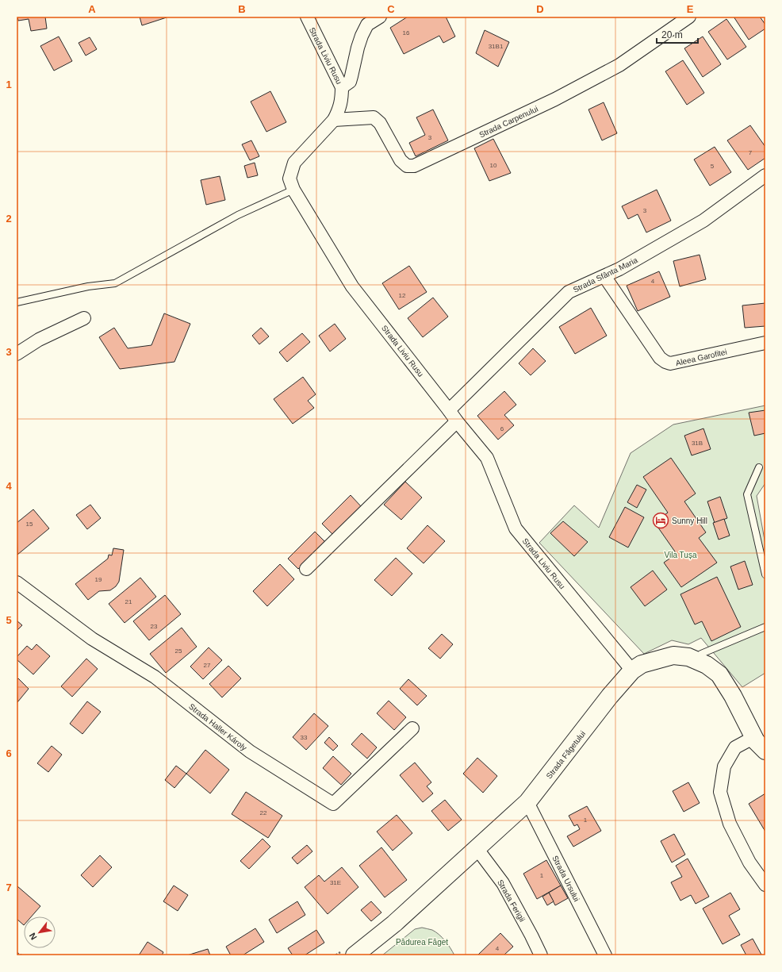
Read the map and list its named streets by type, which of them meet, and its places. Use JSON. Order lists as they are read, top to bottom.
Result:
{
  "streets": {
    "main road": ["Strada Făgetului"],
    "street": [
      "Strada Liviu Rusu",
      "Strada Carpenului",
      "Strada Sfânta Maria",
      "Aleea Garofitei",
      "Strada Haller Károly",
      "Strada Ursului",
      "Strada Ferigii"
    ]
  },
  "crossings": [
    ["Strada Liviu Rusu", "Strada Carpenului"],
    ["Strada Liviu Rusu", "Strada Sfânta Maria"],
    ["Strada Liviu Rusu", "Strada Făgetului"],
    ["Strada Sfânta Maria", "Aleea Garofitei"],
    ["Strada Făgetului", "Strada Ursului"],
    ["Strada Făgetului", "Strada Ferigii"]
  ],
  "parks": ["Vila Tușa", "Pădurea Făget"],
  "places": {
    "hotel": ["Sunny Hill"]
  },
  "house_numbers": [
    "16",
    "31B1",
    "3",
    "7",
    "10",
    "5",
    "3",
    "4",
    "12",
    "6",
    "31B",
    "15",
    "19",
    "21",
    "23",
    "25",
    "27",
    "33",
    "22",
    "1",
    "1",
    "31E",
    "4"
  ],
  "scale_bar": "20 m",
  "north": "bottom left",
  "grid": {
    "columns": [
      "A",
      "B",
      "C",
      "D",
      "E"
    ],
    "rows": [
      "1",
      "2",
      "3",
      "4",
      "5",
      "6",
      "7"
    ]
  }
}
